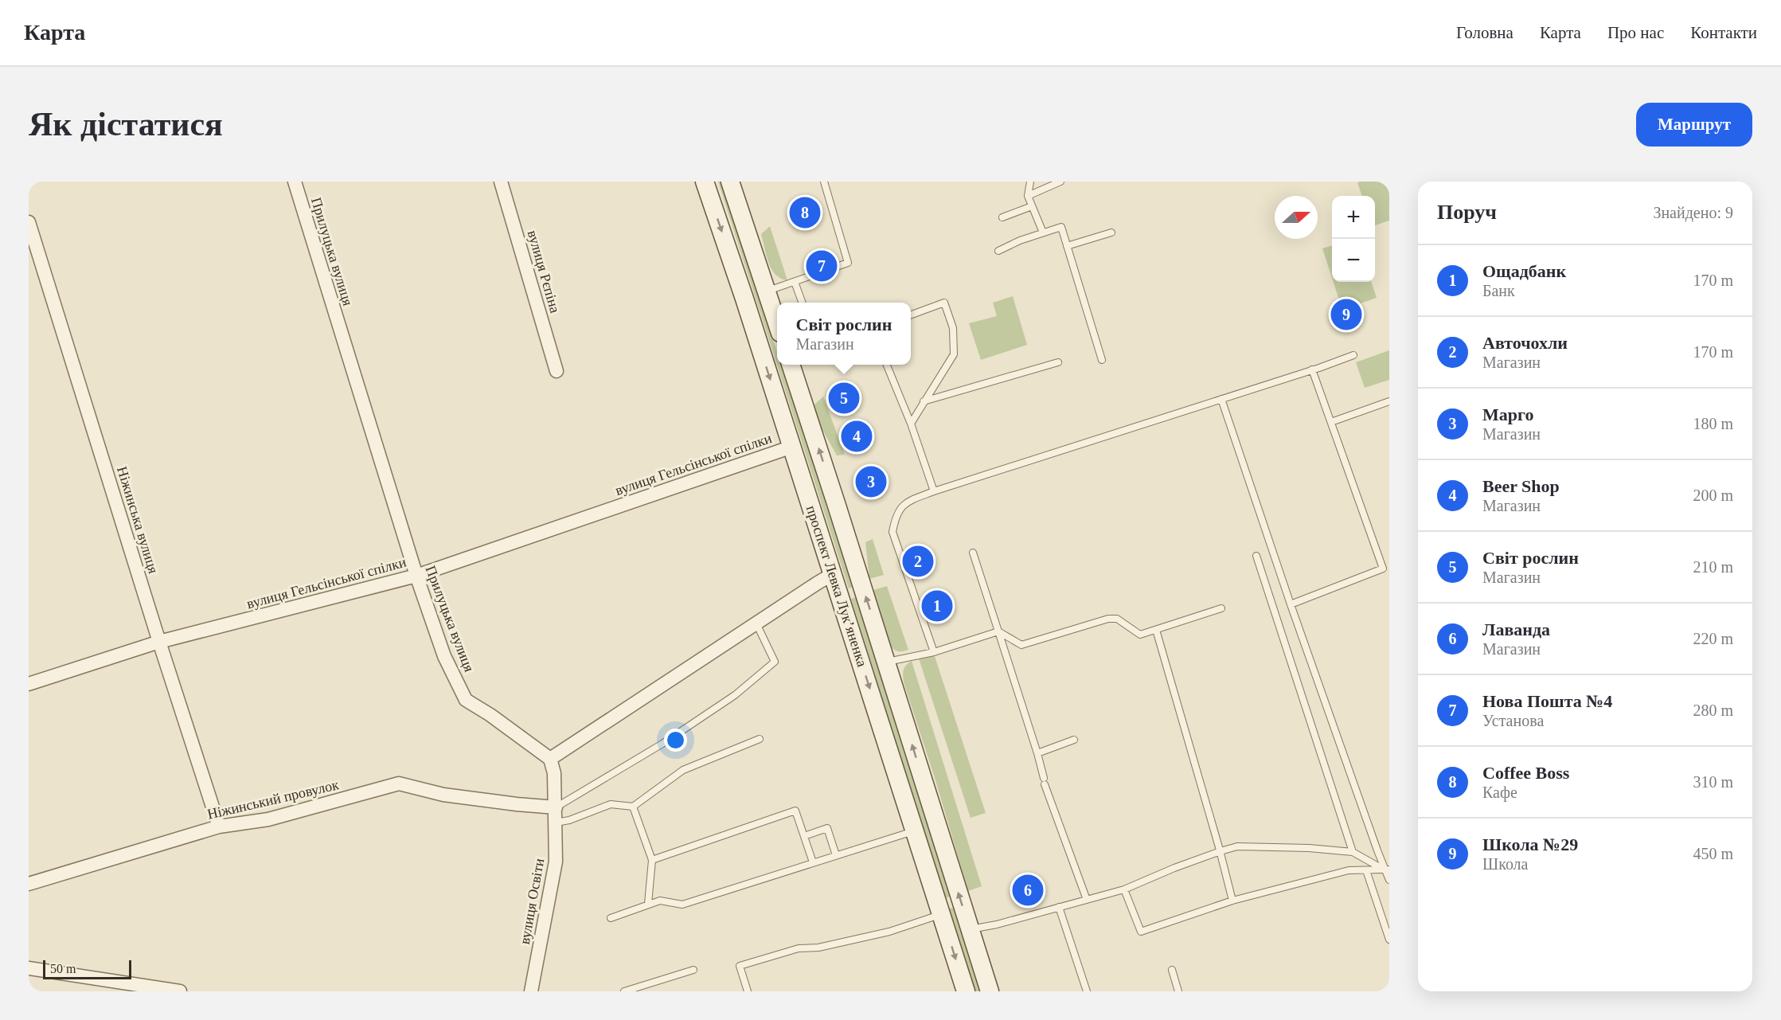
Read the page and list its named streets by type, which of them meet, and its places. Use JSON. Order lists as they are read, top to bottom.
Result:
{
  "streets": {
    "main road": ["проспект Левка Лукʼяненка"],
    "street": [
      "Прилуцька вулиця",
      "вулиця Рєпіна",
      "вулиця Гельсінської спілки",
      "Ніжинська вулиця",
      "Ніжинський провулок",
      "вулиця Освіти"
    ]
  },
  "crossings": [
    ["Прилуцька вулиця", "вулиця Гельсінської спілки"],
    ["Прилуцька вулиця", "вулиця Освіти"],
    ["вулиця Гельсінської спілки", "Ніжинська вулиця"],
    ["вулиця Гельсінської спілки", "проспект Левка Лукʼяненка"],
    ["Ніжинська вулиця", "Ніжинський провулок"],
    ["Ніжинський провулок", "вулиця Освіти"]
  ],
  "scale_bar": "50 m",
  "north": "right",
  "page": {
    "header": "Карта",
    "nav": [
      "Головна",
      "Карта",
      "Про нас",
      "Контакти"
    ],
    "buttons": "Маршрут",
    "title": "Як дістатися",
    "heading": ["Поруч", "Знайдено: 9"],
    "pins": [
      "8",
      "7",
      "9",
      "5",
      "4",
      "3",
      "2",
      "1",
      "6"
    ],
    "map_buttons": ["+", "−"],
    "list": [
      {
        "mark": "1",
        "name": "Ощадбанк",
        "note": "Банк",
        "value": "170 m"
      },
      {
        "mark": "2",
        "name": "Авточохли",
        "note": "Магазин",
        "value": "170 m"
      },
      {
        "mark": "3",
        "name": "Марго",
        "note": "Магазин",
        "value": "180 m"
      },
      {
        "mark": "4",
        "name": "Beer Shop",
        "note": "Магазин",
        "value": "200 m"
      },
      {
        "mark": "5",
        "name": "Світ рослин",
        "note": "Магазин",
        "value": "210 m"
      },
      {
        "mark": "6",
        "name": "Лаванда",
        "note": "Магазин",
        "value": "220 m"
      },
      {
        "mark": "7",
        "name": "Нова Пошта №4",
        "note": "Установа",
        "value": "280 m"
      },
      {
        "mark": "8",
        "name": "Coffee Boss",
        "note": "Кафе",
        "value": "310 m"
      },
      {
        "mark": "9",
        "name": "Школа №29",
        "note": "Школа",
        "value": "450 m"
      }
    ],
    "popup": ["Світ рослин", "Магазин"],
    "scale": "50 m"
  }
}
